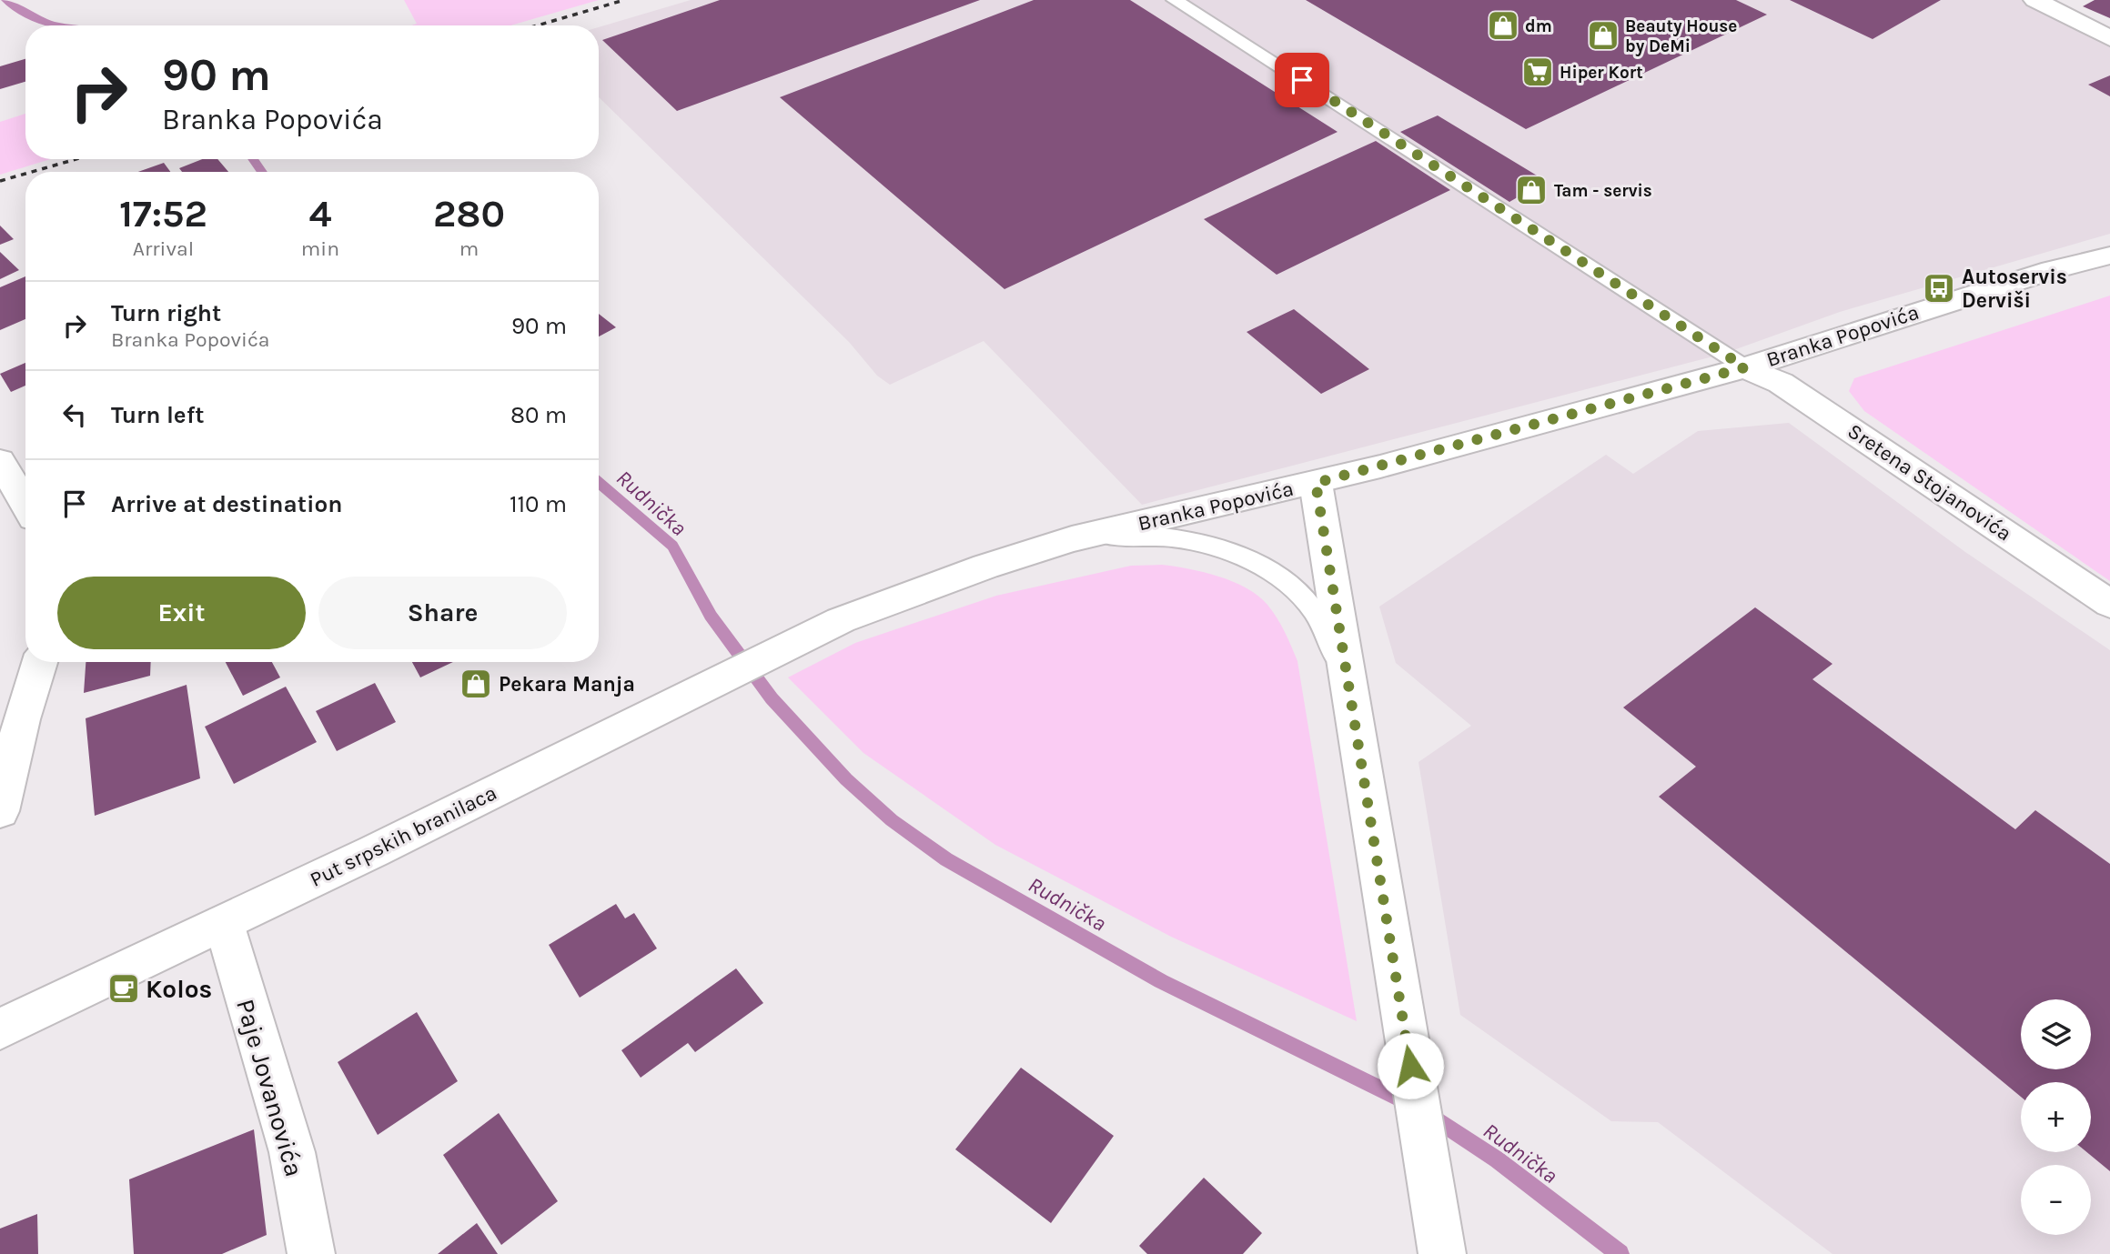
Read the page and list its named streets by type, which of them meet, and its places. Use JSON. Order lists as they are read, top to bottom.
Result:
{
  "streets": {
    "main road": [
      "Branka Popovića",
      "Sretena Stojanovića",
      "Put srpskih branilaca",
      "Paje Jovanovića"
    ]
  },
  "crossings": [
    ["Branka Popovića", "Sretena Stojanovića"],
    ["Branka Popovića", "Put srpskih branilaca"],
    ["Put srpskih branilaca", "Paje Jovanovića"]
  ],
  "water": ["Rudnička"],
  "places": {
    "shop": [
      "dm",
      "Beauty House by DeMi",
      "Tam - servis",
      "Pekara Manja"
    ],
    "supermarket": ["Hiper Kort"],
    "bus stop": ["Autoservis Derviši"],
    "cafe": ["Kolos"]
  },
  "page": {
    "turn": ["90 m", "Branka Popovića"],
    "eta": [
      "17:52",
      "Arrival",
      "4",
      "min",
      "280",
      "m"
    ],
    "list": [
      {
        "name": "Turn right",
        "note": "Branka Popovića",
        "value": "90 m"
      },
      {
        "name": "Turn left",
        "value": "80 m"
      },
      {
        "name": "Arrive at destination",
        "value": "110 m"
      }
    ],
    "buttons": ["Exit", "Share"],
    "map_buttons": ["+", "−"]
  }
}
